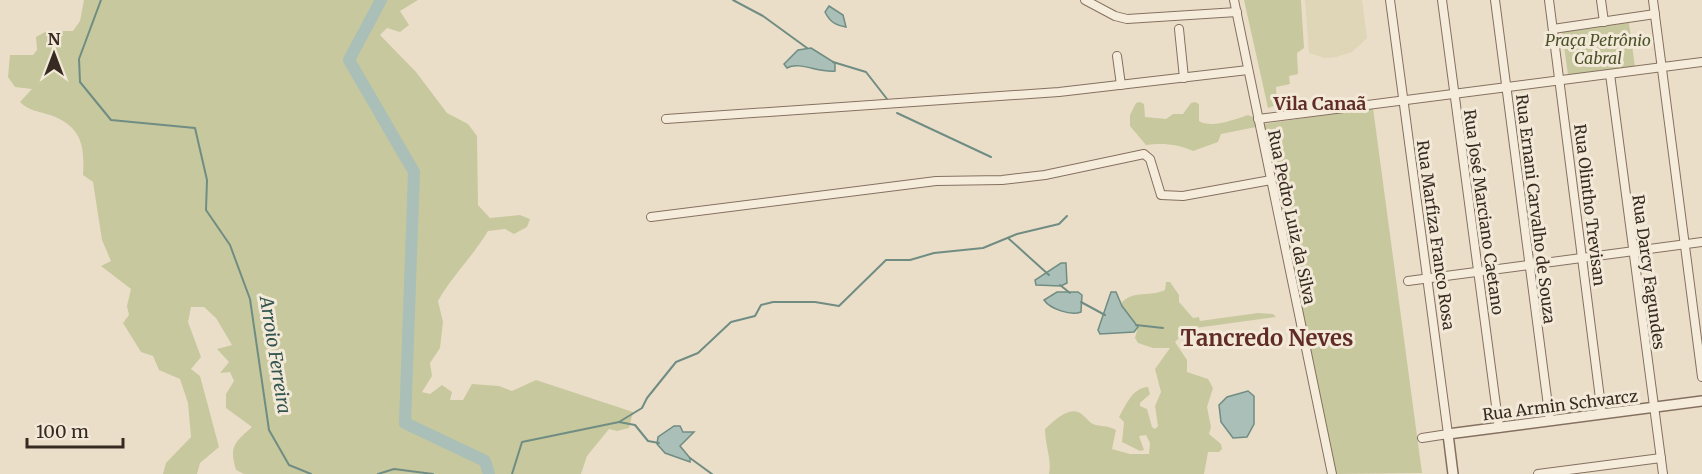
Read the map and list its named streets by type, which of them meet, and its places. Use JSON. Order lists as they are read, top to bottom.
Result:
{
  "streets": {
    "street": [
      "Rua Olintho Trevisan",
      "Rua Ernani Carvalho de Souza",
      "Rua José Marciano Caetano",
      "Rua Pedro Luiz da Silva",
      "Rua Marfiza Franco Rosa",
      "Rua Darcy Fagundes",
      "Rua Armin Schvarcz"
    ]
  },
  "crossings": [
    ["Rua Olintho Trevisan", "Rua Armin Schvarcz"],
    ["Rua Ernani Carvalho de Souza", "Rua Armin Schvarcz"],
    ["Rua José Marciano Caetano", "Rua Armin Schvarcz"],
    ["Rua Marfiza Franco Rosa", "Rua Armin Schvarcz"],
    ["Rua Darcy Fagundes", "Rua Armin Schvarcz"]
  ],
  "districts": ["Vila Canaã", "Tancredo Neves"],
  "water": ["Arroio Ferreira"],
  "parks": ["Praça Petrônio Cabral"],
  "scale_bar": "100 m",
  "north": "top"
}
